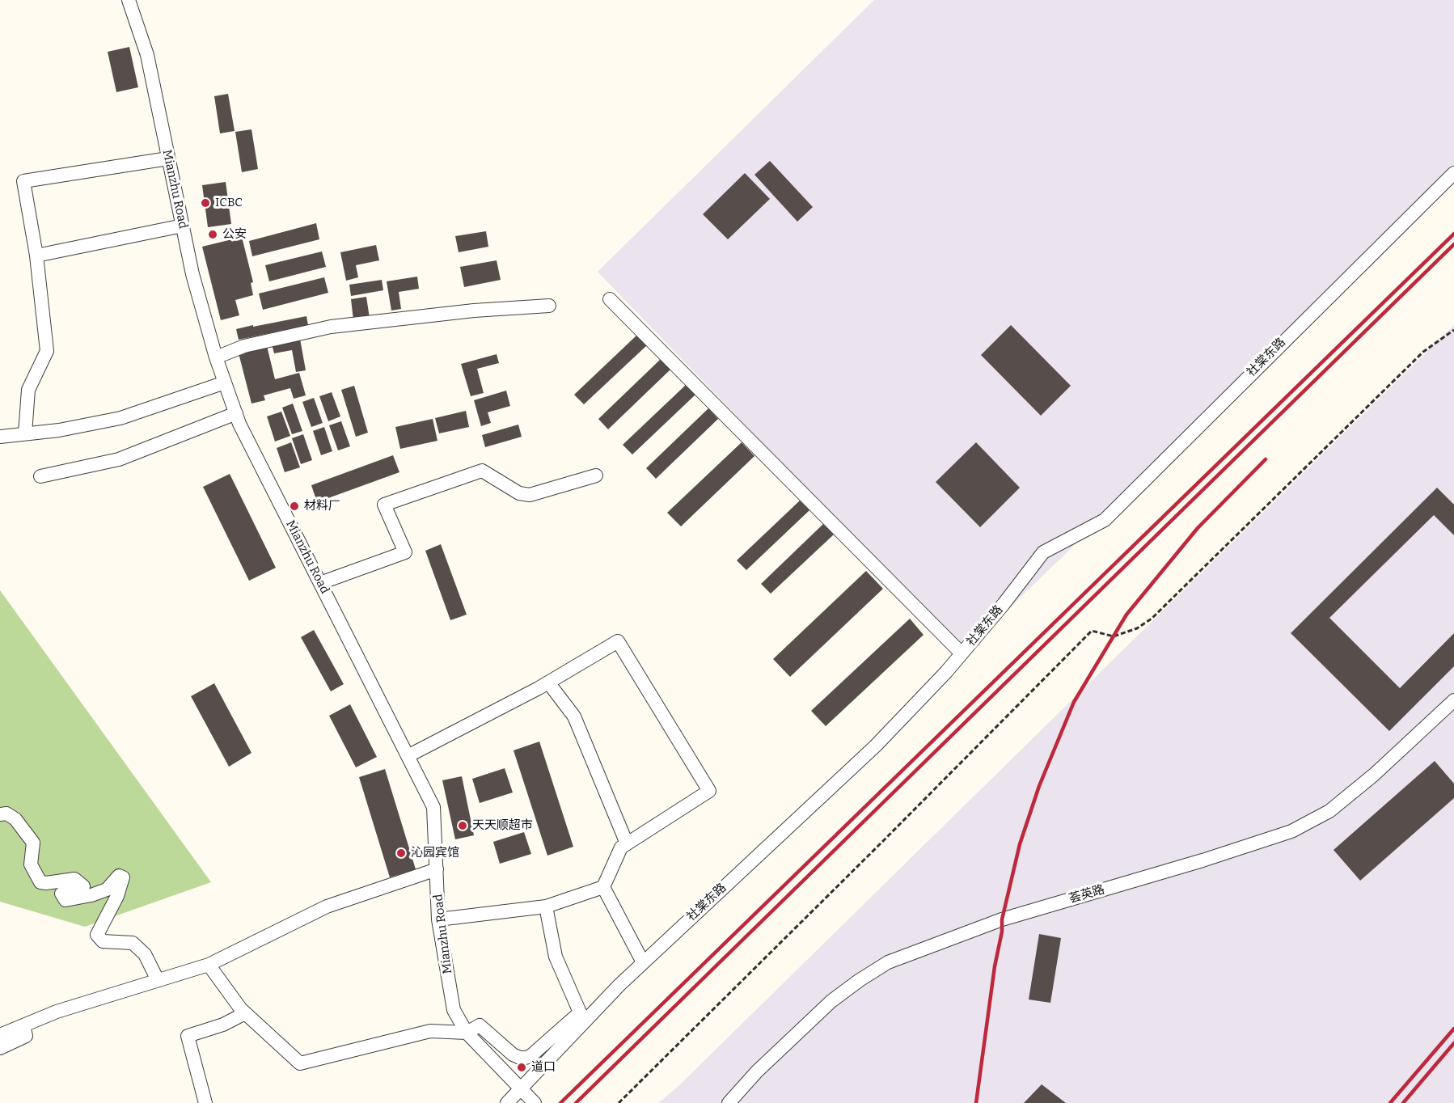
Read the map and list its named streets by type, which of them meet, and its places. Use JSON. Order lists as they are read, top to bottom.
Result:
{
  "streets": {
    "street": ["Mianzhu Road", "社棠东路", "荟英路"]
  },
  "crossings": [
    ["Mianzhu Road", "社棠东路"]
  ],
  "places": [
    "ICBC",
    "公安",
    "材料厂",
    "天天顺超市",
    "沁园宾馆",
    "道口"
  ]
}
